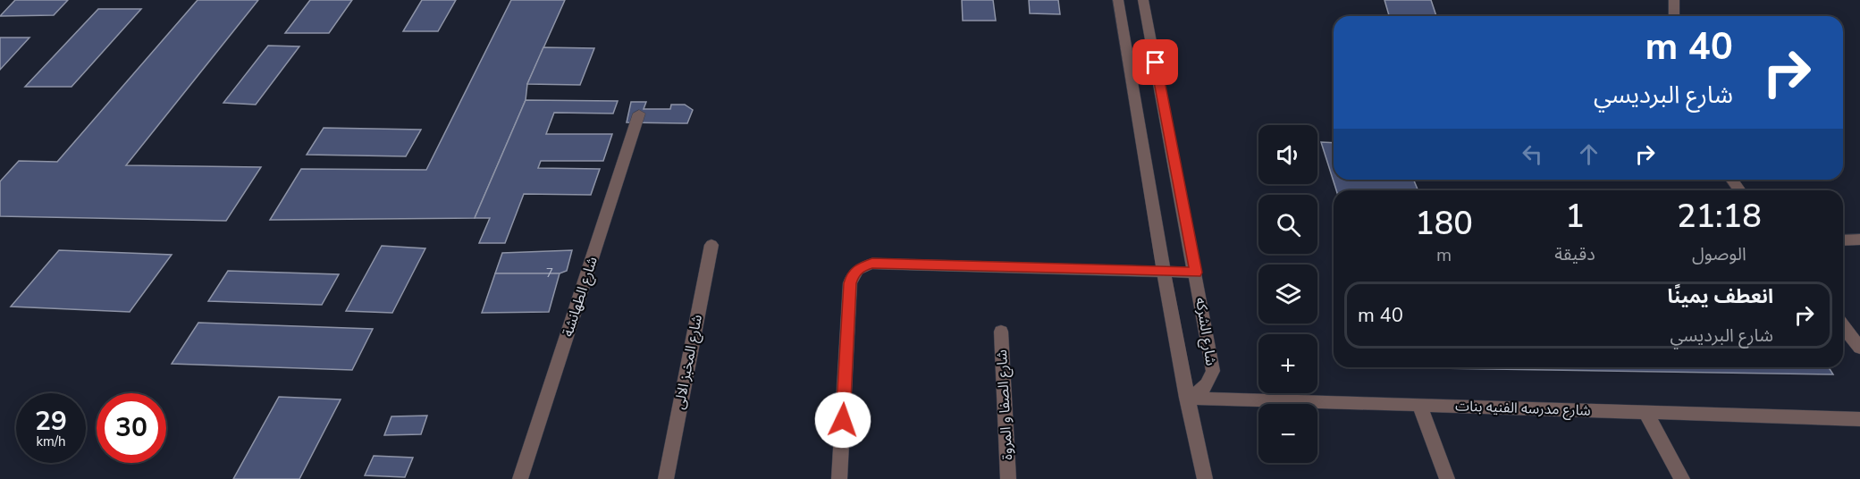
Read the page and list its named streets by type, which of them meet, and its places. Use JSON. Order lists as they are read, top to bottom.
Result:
{
  "streets": {
    "street": [
      "شارع الطهانشة",
      "شارع الشركه",
      "شارع المخبز الالى",
      "شارع الصفا و المروة",
      "شارع مدرسه الفنيه بنات"
    ]
  },
  "crossings": [
    ["شارع الشركه", "شارع مدرسه الفنيه بنات"]
  ],
  "house_numbers": ["7"],
  "page": {
    "turn": ["40 m", "شارع البرديسي"],
    "map_buttons": ["+", "−"],
    "eta": [
      "21:18",
      "الوصول",
      "1",
      "دقيقة",
      "180",
      "m"
    ],
    "list": [
      {
        "name": "انعطف يمينًا",
        "note": "شارع البرديسي",
        "value": "40 m"
      }
    ],
    "speed": "29 km/h",
    "limit": "30"
  }
}
